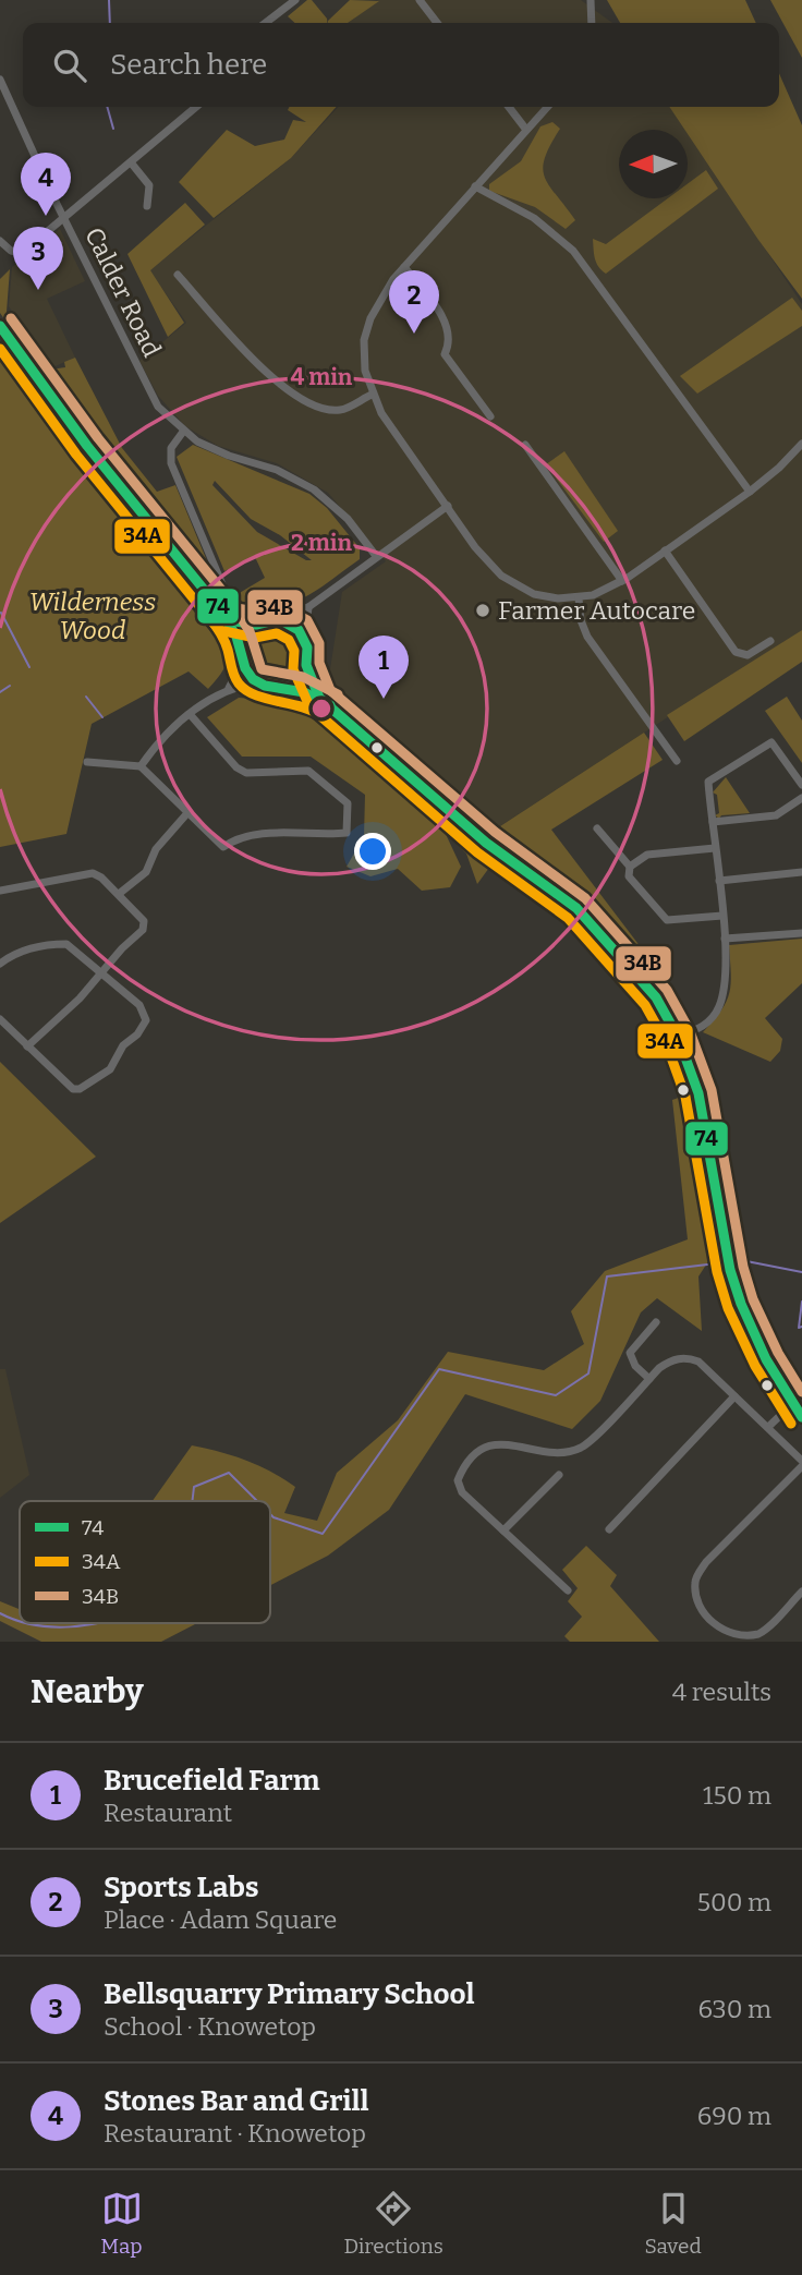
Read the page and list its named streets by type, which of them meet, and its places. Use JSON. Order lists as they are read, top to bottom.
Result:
{
  "streets": {
    "street": ["Calder Road"]
  },
  "parks": ["Wilderness Wood"],
  "places": ["Farmer Autocare"],
  "lines": ["transit line 34B", "transit line 74", "transit line 34A"],
  "legend": ["74", "34A", "34B"],
  "north": "left",
  "page": {
    "search": "Search here",
    "pins": [
      "4",
      "3",
      "2",
      "1"
    ],
    "heading": ["Nearby", "4 results"],
    "list": [
      {
        "mark": "1",
        "name": "Brucefield Farm",
        "note": "Restaurant",
        "value": "150 m"
      },
      {
        "mark": "2",
        "name": "Sports Labs",
        "note": "Place · Adam Square",
        "value": "500 m"
      },
      {
        "mark": "3",
        "name": "Bellsquarry Primary School",
        "note": "School · Knowetop",
        "value": "630 m"
      },
      {
        "mark": "4",
        "name": "Stones Bar and Grill",
        "note": "Restaurant · Knowetop",
        "value": "690 m"
      }
    ],
    "nav": ["Map", "Directions", "Saved"]
  },
  "rings": ["4 min", "2 min"]
}
